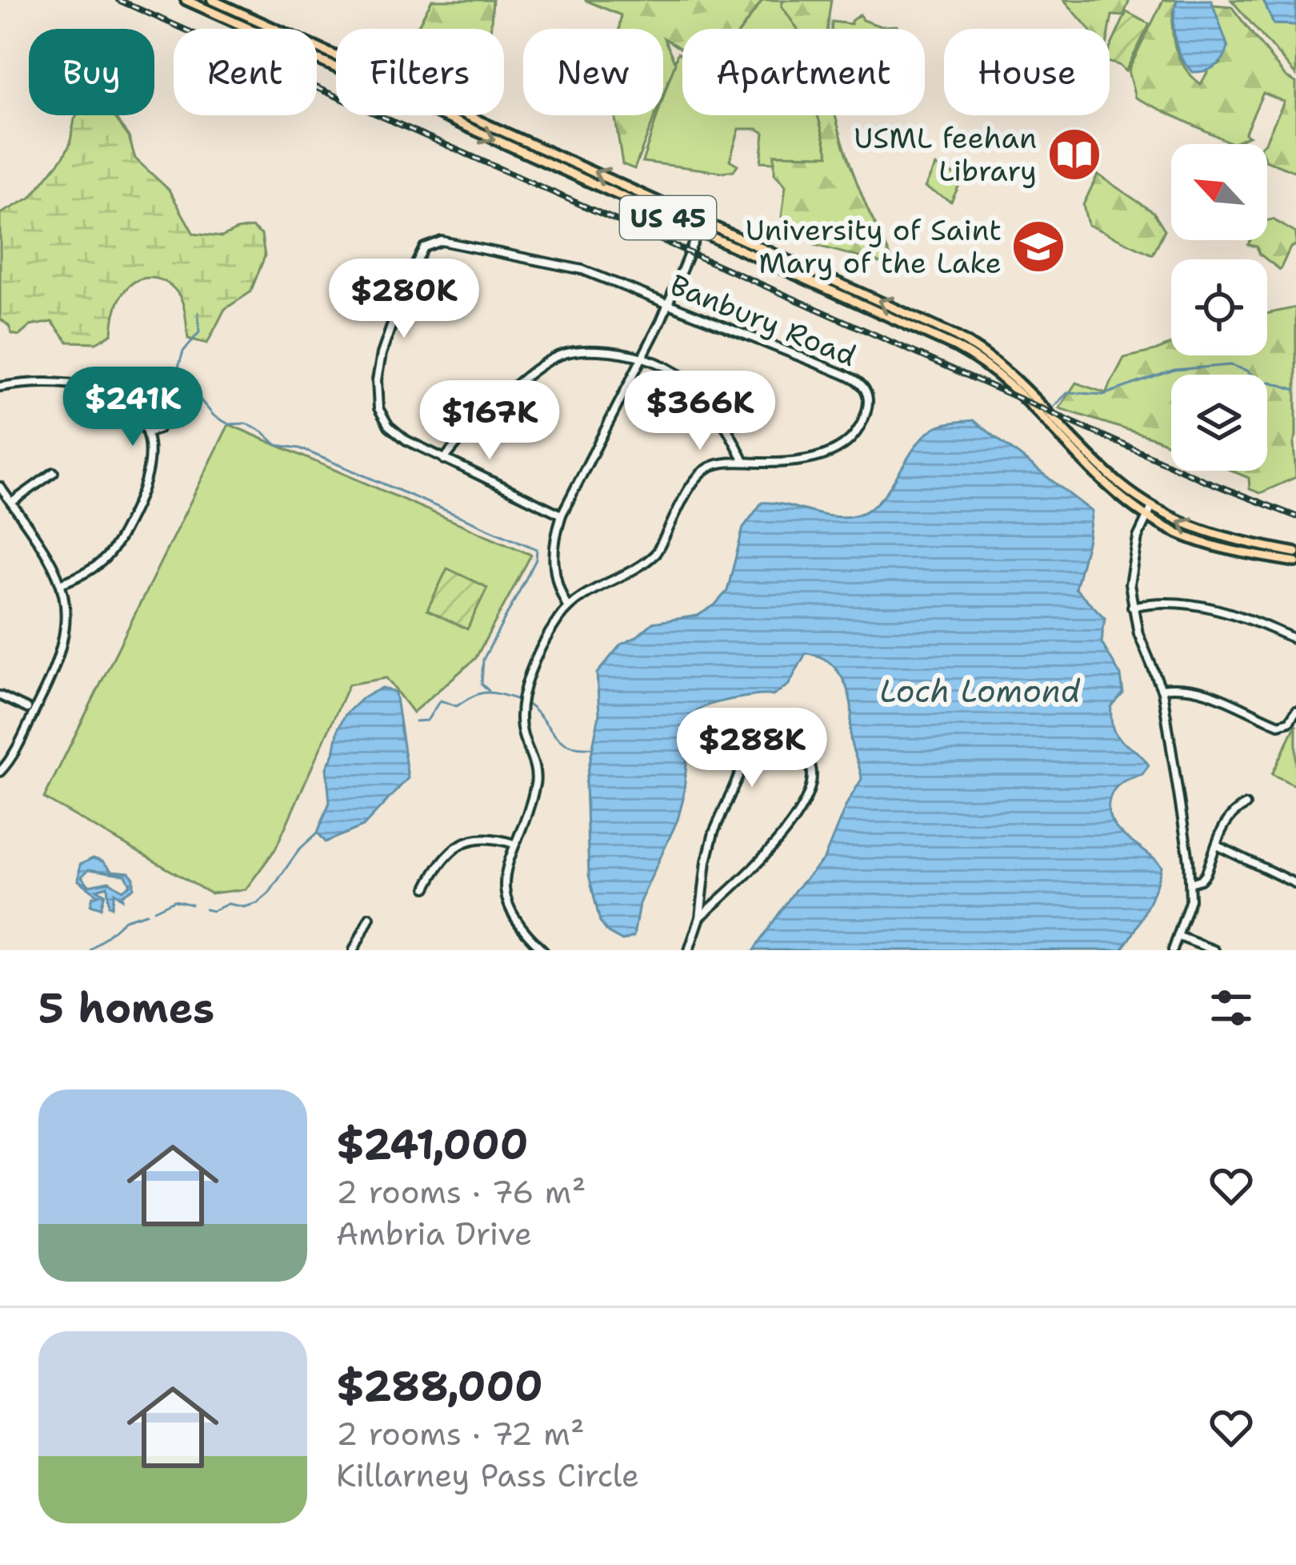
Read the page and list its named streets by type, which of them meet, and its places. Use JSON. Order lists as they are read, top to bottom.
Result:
{
  "streets": {
    "main road": ["US 45"],
    "street": ["Banbury Road"]
  },
  "water": ["Loch Lomond"],
  "places": {
    "library": ["USML feehan Library"],
    "school or university": ["University of Saint Mary of the Lake"]
  },
  "north": "top left",
  "page": {
    "chip": [
      "Buy",
      "Rent",
      "Filters",
      "New",
      "Apartment",
      "House"
    ],
    "price": [
      "$280K",
      "$241K",
      "$366K",
      "$167K",
      "$288K"
    ],
    "heading": "5 homes",
    "list": [
      {
        "name": "$241,000",
        "note": "2 rooms · 76 m² · Ambria Drive"
      },
      {
        "name": "$288,000",
        "note": "2 rooms · 72 m² · Killarney Pass Circle"
      }
    ]
  }
}
